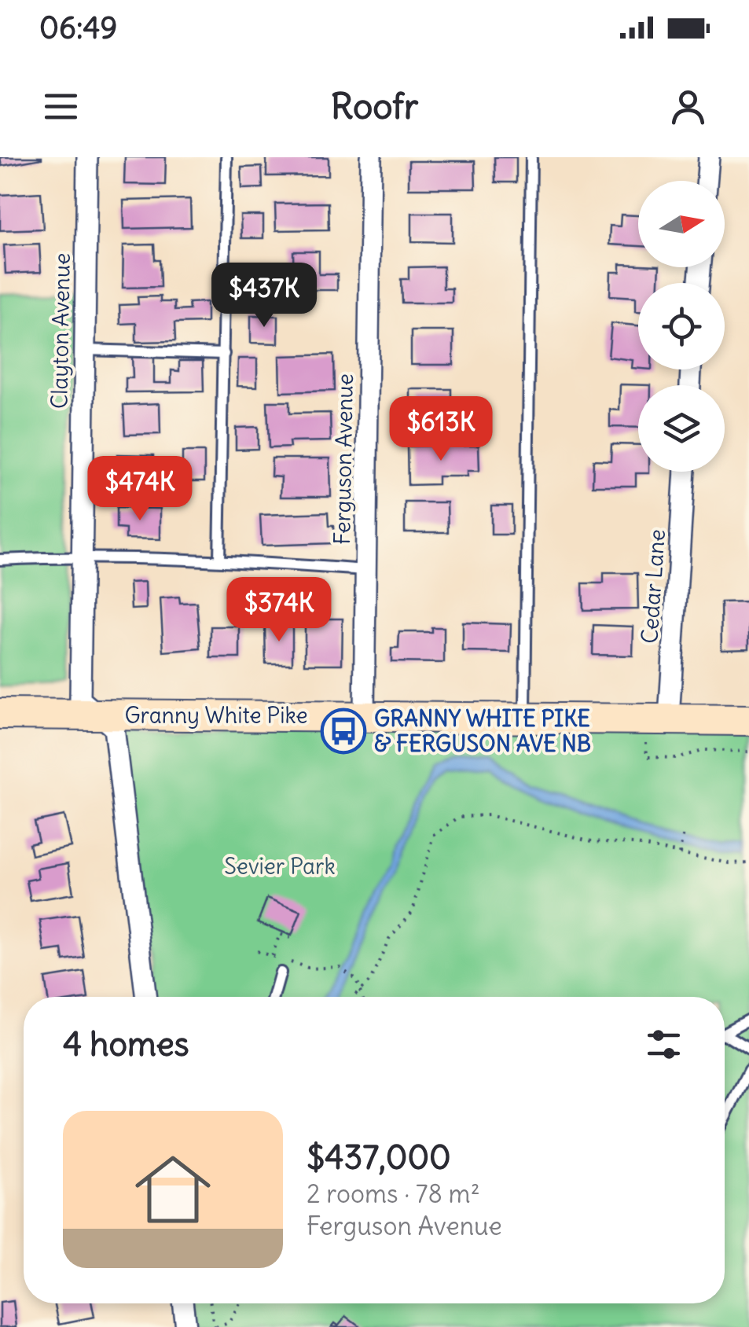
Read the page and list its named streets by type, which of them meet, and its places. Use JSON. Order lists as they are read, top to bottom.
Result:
{
  "streets": {
    "main road": ["Granny White Pike"],
    "street": ["Clayton Avenue", "Ferguson Avenue", "Cedar Lane"]
  },
  "crossings": [
    ["Clayton Avenue", "Granny White Pike"],
    ["Ferguson Avenue", "Granny White Pike"],
    ["Cedar Lane", "Granny White Pike"]
  ],
  "parks": ["Sevier Park"],
  "places": {
    "bus stop": ["GRANNY WHITE PIKE & FERGUSON AVE NB"]
  },
  "north": "right",
  "page": {
    "status": "06:49",
    "header": "Roofr",
    "price": [
      "$437K",
      "$613K",
      "$474K",
      "$374K"
    ],
    "heading": "4 homes",
    "list": [
      {
        "name": "$437,000",
        "note": "2 rooms · 78 m² · Ferguson Avenue"
      }
    ]
  }
}
